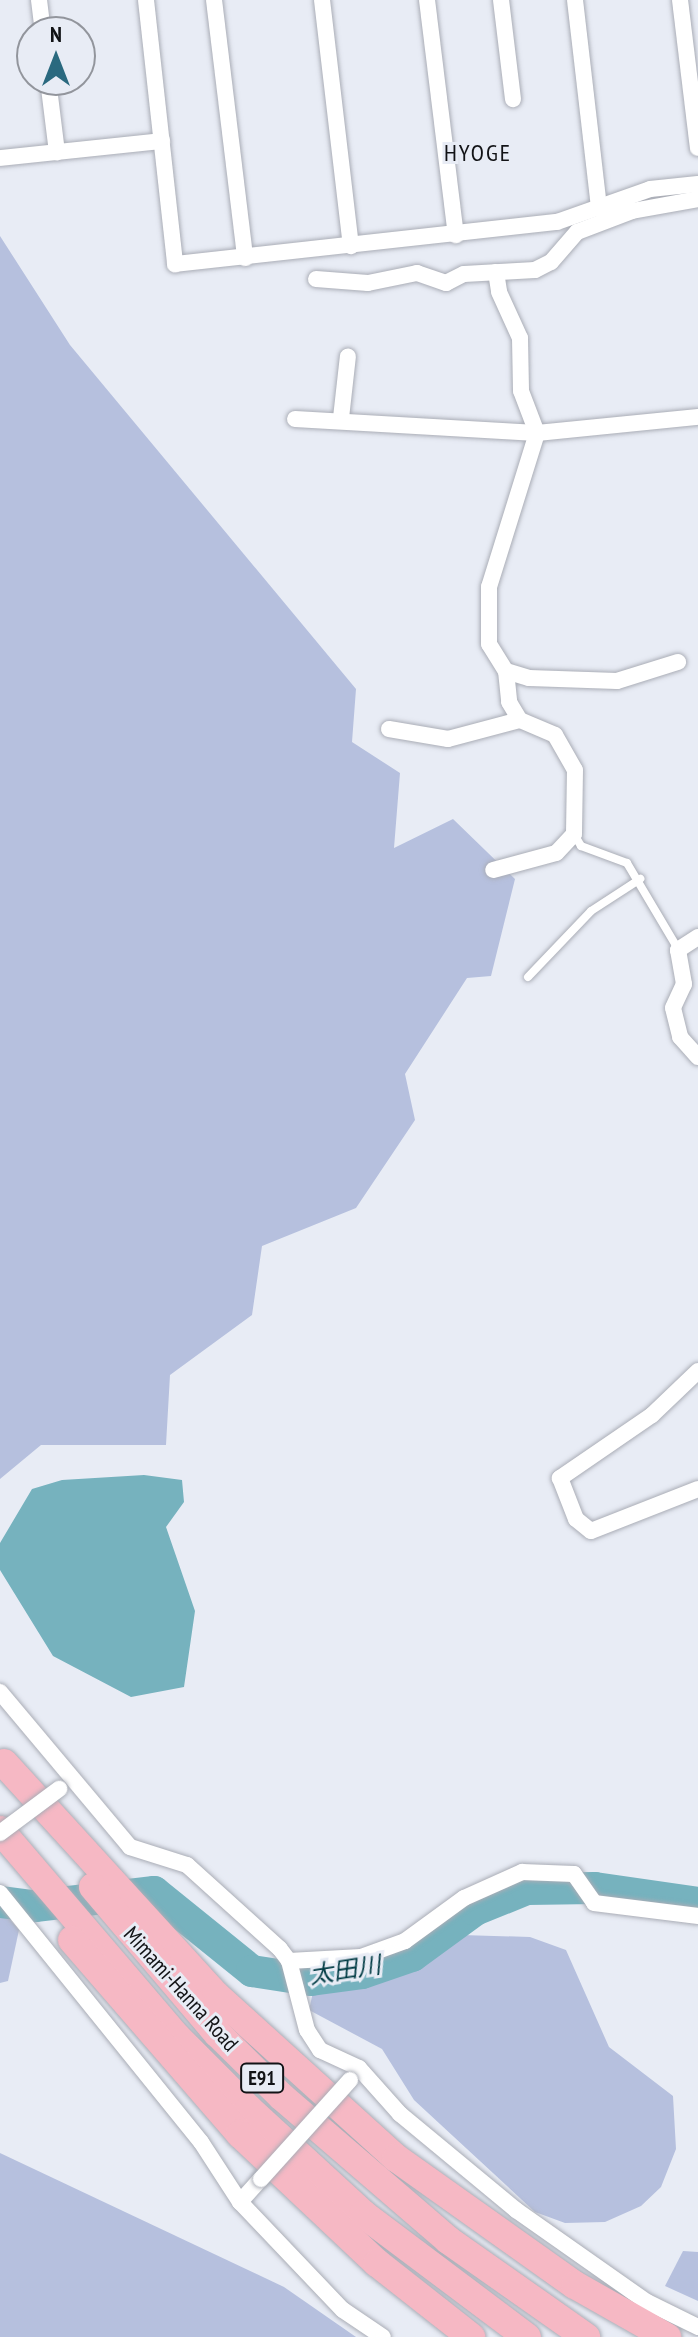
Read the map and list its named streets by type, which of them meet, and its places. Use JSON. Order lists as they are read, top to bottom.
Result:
{
  "streets": {
    "highway": ["Mimami-Hanna Road", "E91"]
  },
  "districts": ["HYOGE"],
  "water": ["太田川"],
  "north": "top"
}
